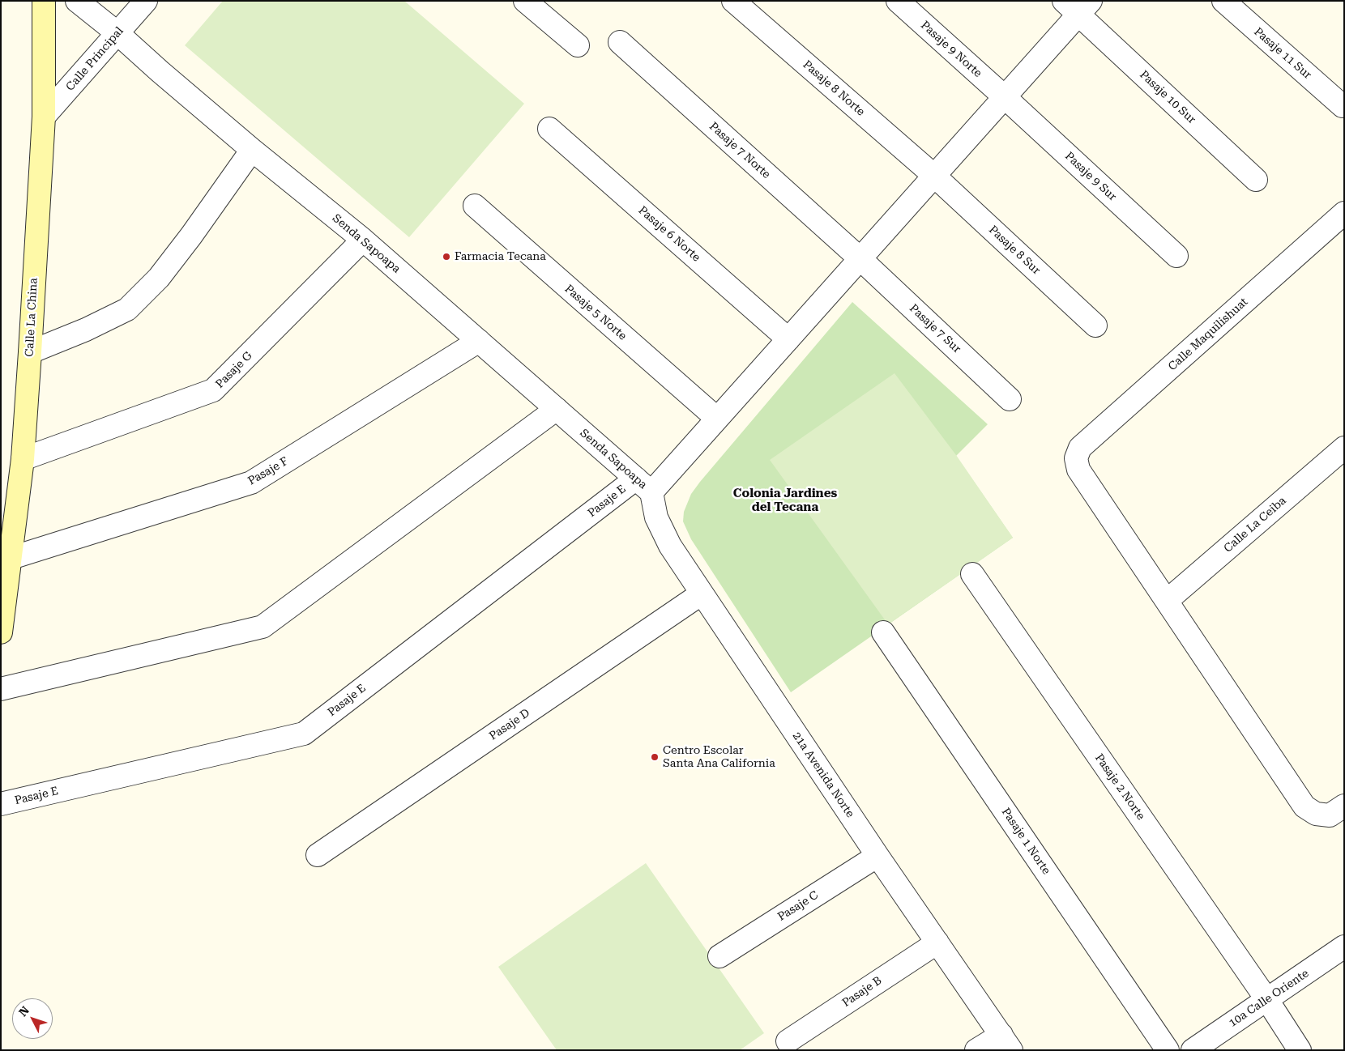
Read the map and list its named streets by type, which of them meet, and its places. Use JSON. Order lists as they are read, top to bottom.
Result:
{
  "streets": {
    "main road": ["Calle La China"],
    "street": [
      "Pasaje 9 Norte",
      "Pasaje 11 Sur",
      "Calle Principal",
      "Pasaje 8 Norte",
      "Pasaje 10 Sur",
      "Pasaje 7 Norte",
      "Pasaje 9 Sur",
      "Pasaje 6 Norte",
      "Senda Sapoapa",
      "Pasaje 8 Sur",
      "Pasaje 5 Norte",
      "Pasaje 7 Sur",
      "Calle Maquilishuat",
      "Pasaje G",
      "Pasaje F",
      "Pasaje E",
      "Calle La Ceiba",
      "Pasaje D",
      "21a Avenida Norte",
      "Pasaje 2 Norte",
      "Pasaje 1 Norte",
      "Pasaje C",
      "Pasaje B",
      "10a Calle Oriente"
    ]
  },
  "crossings": [
    ["Pasaje 9 Norte", "Pasaje 9 Sur"],
    ["Pasaje 9 Norte", "Pasaje E"],
    ["Calle Principal", "Senda Sapoapa"],
    ["Calle Principal", "Calle La China"],
    ["Pasaje 8 Norte", "Pasaje 8 Sur"],
    ["Pasaje 8 Norte", "Pasaje E"],
    ["Pasaje 10 Sur", "Pasaje E"],
    ["Pasaje 7 Norte", "Pasaje 7 Sur"],
    ["Pasaje 7 Norte", "Pasaje E"],
    ["Pasaje 9 Sur", "Pasaje E"],
    ["Pasaje 6 Norte", "Pasaje E"],
    ["Senda Sapoapa", "Pasaje G"],
    ["Senda Sapoapa", "Pasaje F"],
    ["Senda Sapoapa", "Pasaje E"],
    ["Senda Sapoapa", "21a Avenida Norte"],
    ["Pasaje 8 Sur", "Pasaje E"],
    ["Pasaje 5 Norte", "Pasaje E"],
    ["Calle La China", "Pasaje G"],
    ["Calle La China", "Pasaje F"],
    ["Pasaje 7 Sur", "Pasaje E"],
    ["Calle Maquilishuat", "Calle La Ceiba"],
    ["Pasaje E", "21a Avenida Norte"],
    ["Pasaje D", "21a Avenida Norte"],
    ["21a Avenida Norte", "Pasaje C"],
    ["21a Avenida Norte", "Pasaje B"],
    ["Pasaje 2 Norte", "10a Calle Oriente"]
  ],
  "districts": ["Colonia Jardines del Tecana"],
  "places": ["Farmacia Tecana", "Centro Escolar Santa Ana California"],
  "north": "top left"
}
